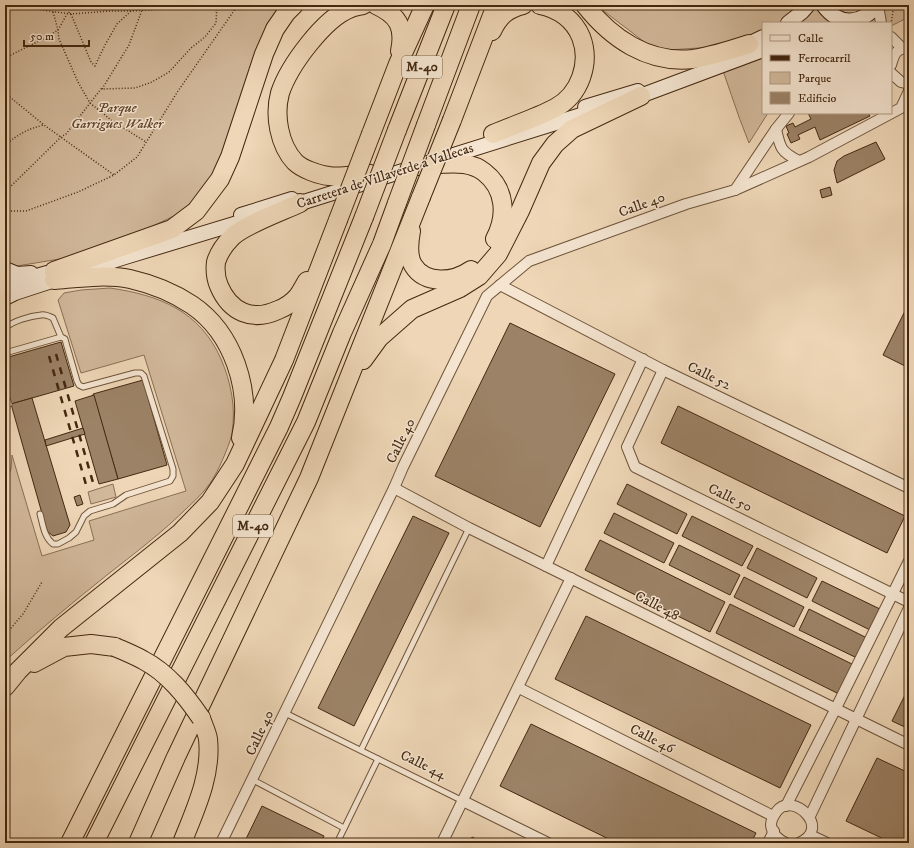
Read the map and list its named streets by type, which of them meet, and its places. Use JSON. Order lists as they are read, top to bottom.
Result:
{
  "streets": {
    "highway": ["M-40"],
    "main road": ["Carretera de Villaverde a Vallecas"],
    "street": [
      "Calle 40",
      "Calle 52",
      "Calle 50",
      "Calle 48",
      "Calle 46",
      "Calle 44"
    ]
  },
  "crossings": [
    ["Calle 40", "Calle 52"],
    ["Calle 40", "Calle 48"],
    ["Calle 40", "Calle 44"],
    ["Calle 52", "Calle 50"]
  ],
  "parks": ["Parque Garrigues Walker"],
  "legend": [
    "Calle",
    "Ferrocarril",
    "Parque",
    "Edificio"
  ],
  "scale_bar": "50 m"
}
